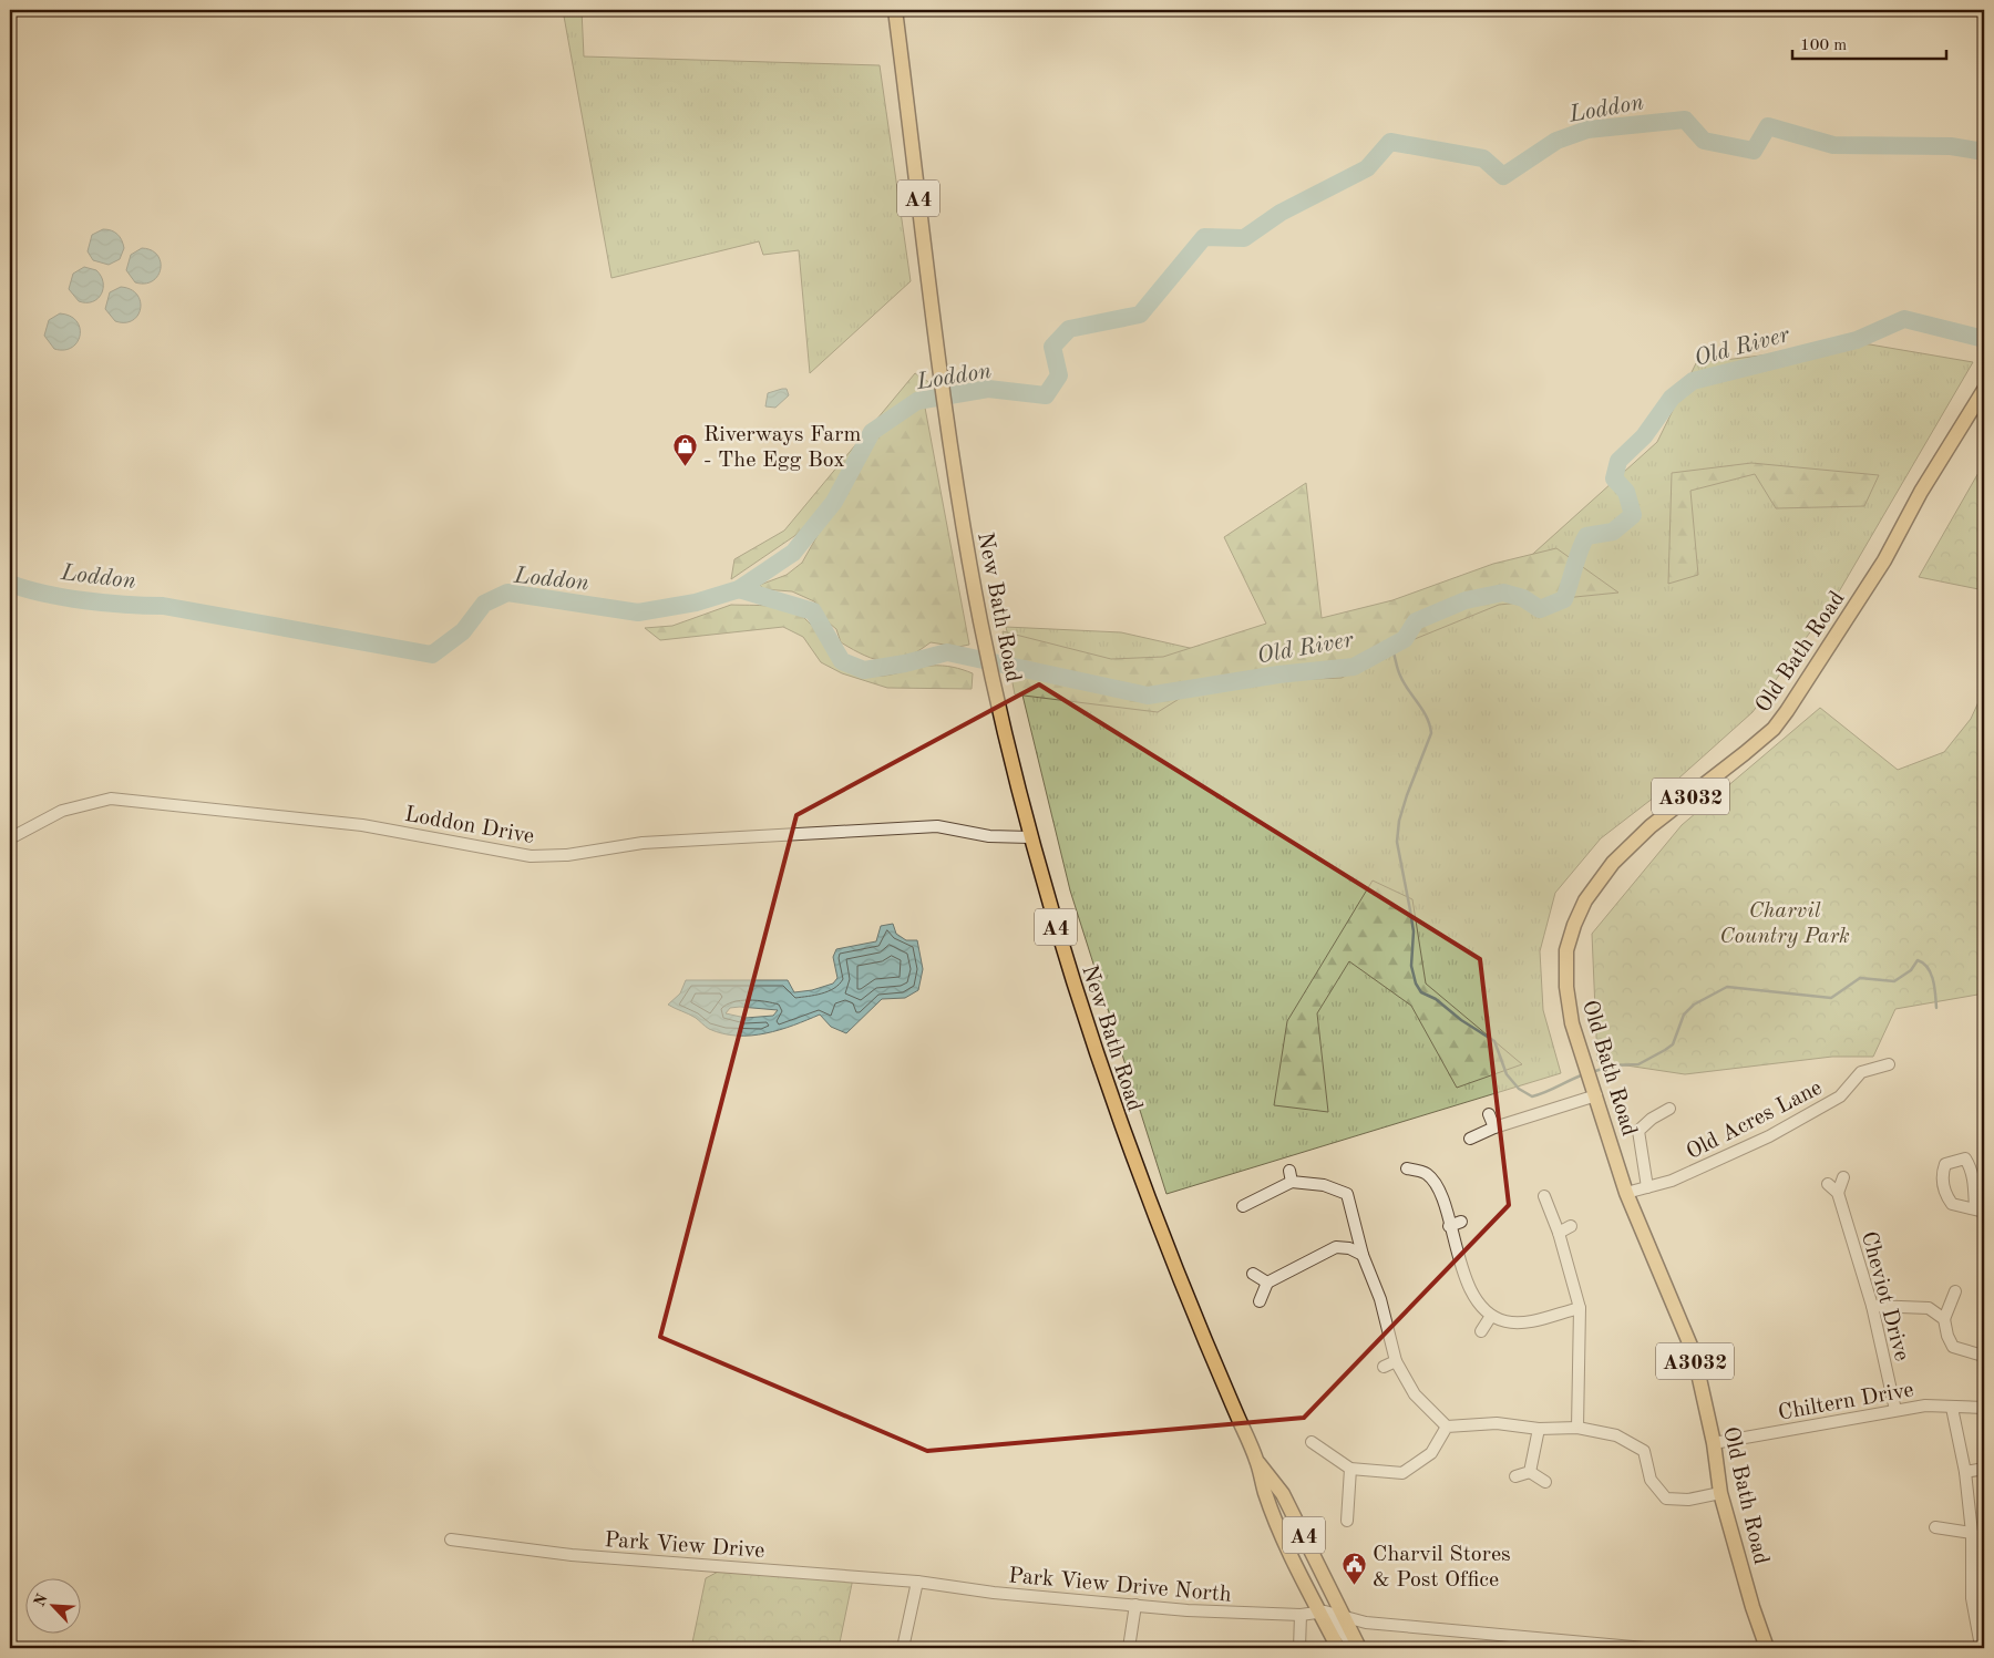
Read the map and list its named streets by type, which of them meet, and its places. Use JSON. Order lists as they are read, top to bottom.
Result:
{
  "streets": {
    "main road": [
      "A4",
      "New Bath Road",
      "Old Bath Road",
      "A3032"
    ],
    "street": [
      "Loddon Drive",
      "Old Acres Lane",
      "Cheviot Drive",
      "Chiltern Drive",
      "Park View Drive",
      "Park View Drive North"
    ]
  },
  "crossings": [
    ["New Bath Road", "Loddon Drive"],
    ["New Bath Road", "Park View Drive North"],
    ["Old Bath Road", "Old Acres Lane"],
    ["Old Bath Road", "Chiltern Drive"],
    ["Cheviot Drive", "Chiltern Drive"],
    ["Park View Drive", "Park View Drive North"]
  ],
  "water": ["Loddon", "Old River"],
  "parks": ["Charvil Country Park"],
  "places": {
    "shop": ["Riverways Farm - The Egg Box"],
    "public building": ["Charvil Stores & Post Office"]
  },
  "scale_bar": "100 m",
  "north": "top left"
}
